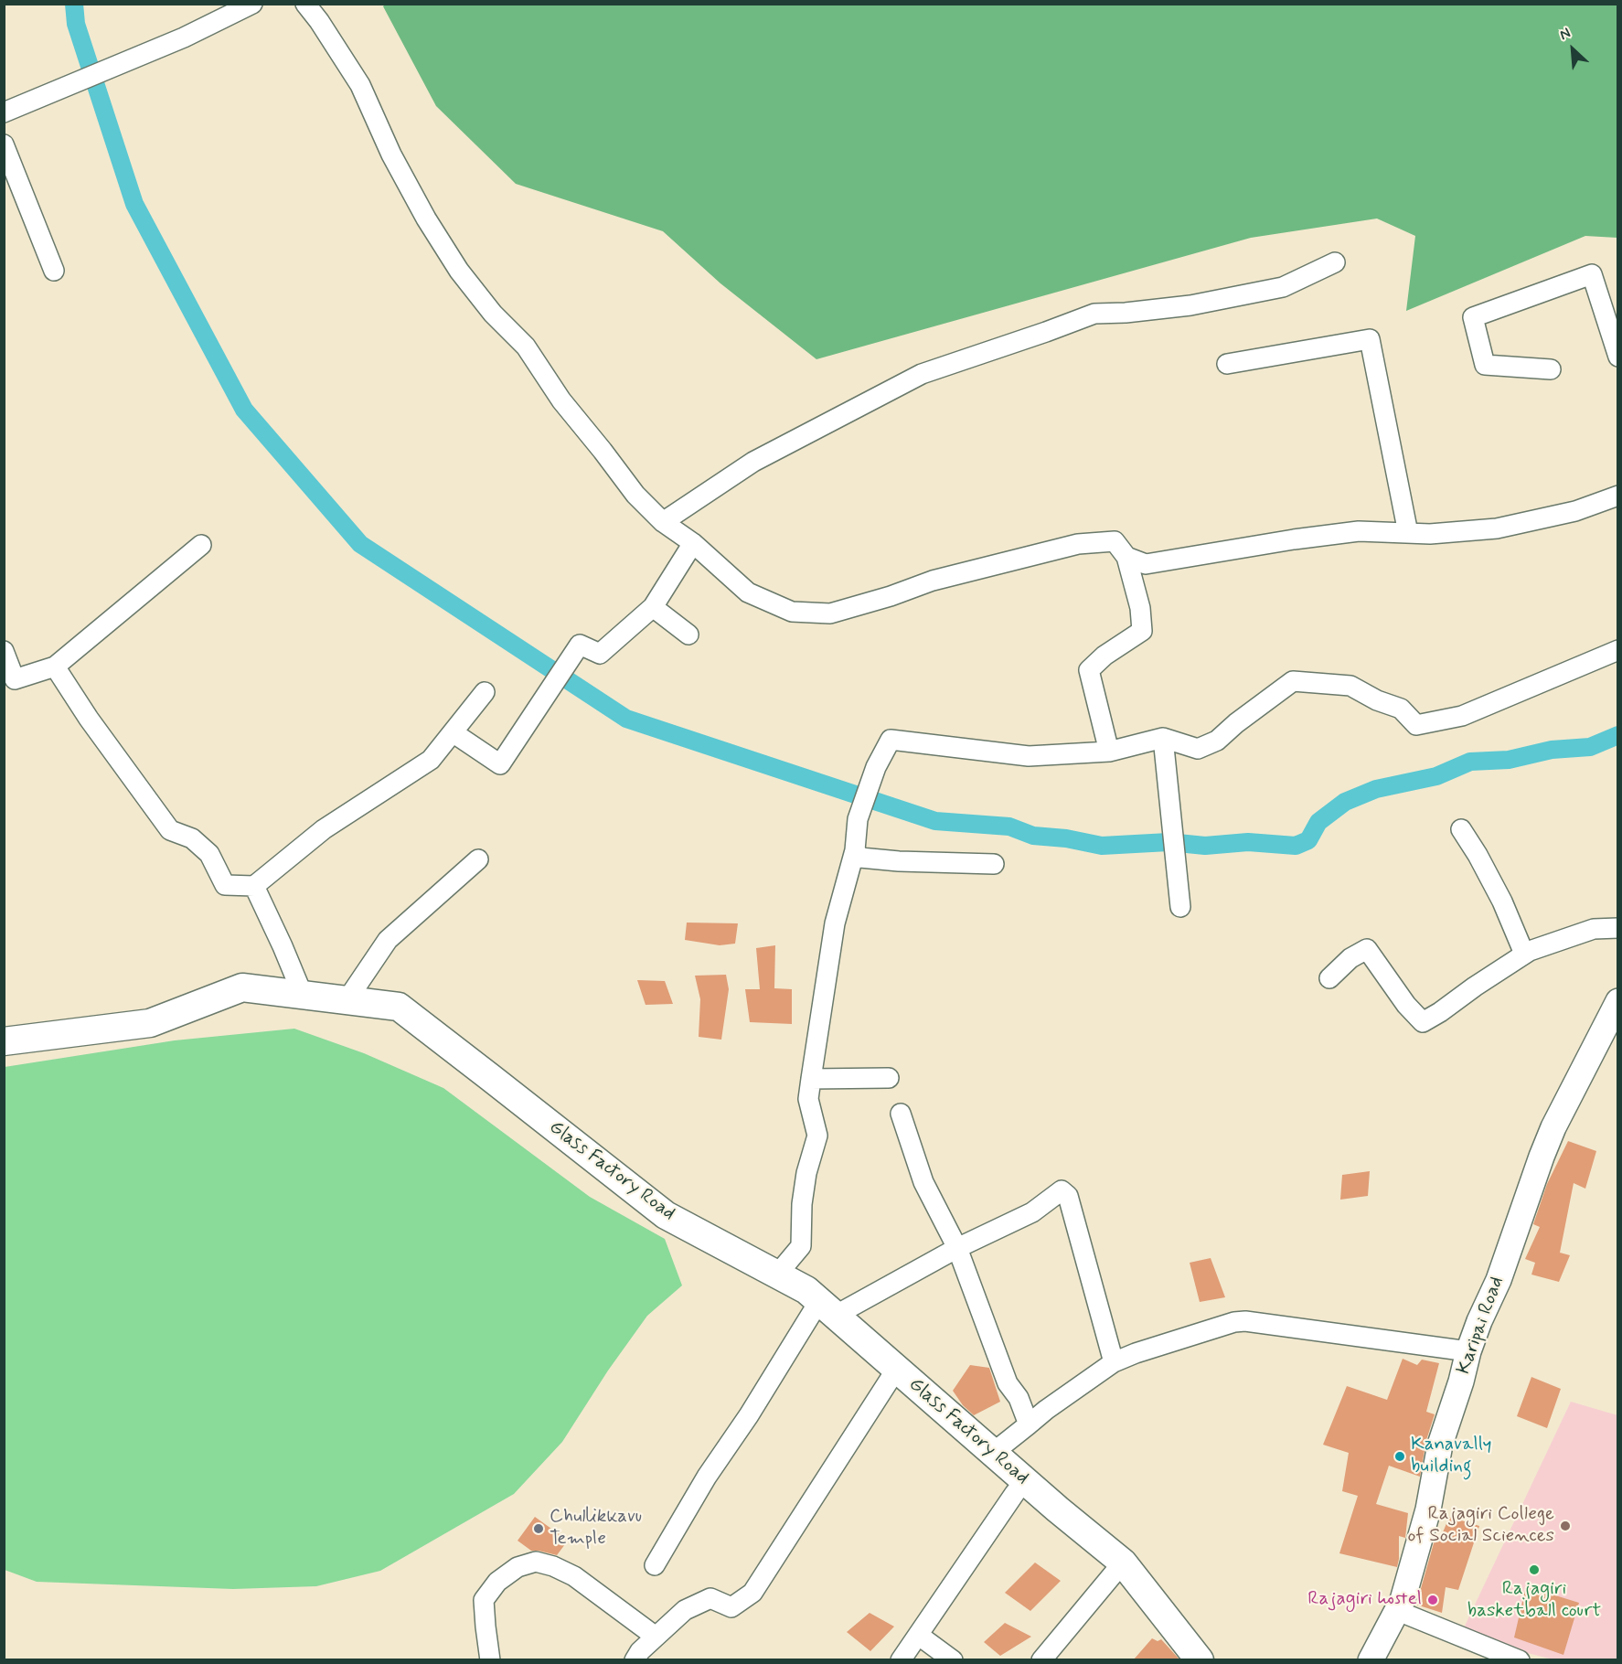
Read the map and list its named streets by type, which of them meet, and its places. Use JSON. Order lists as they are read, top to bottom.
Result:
{
  "streets": {
    "main road": ["Glass Factory Road"],
    "street": ["Karipai Road"]
  },
  "places": [
    "Kanavally building",
    "Rajagiri College of Social Sciences",
    "Chullikkavu Temple",
    "Rajagiri basketball court",
    "Rajagiri hostel"
  ],
  "north": "top left"
}
